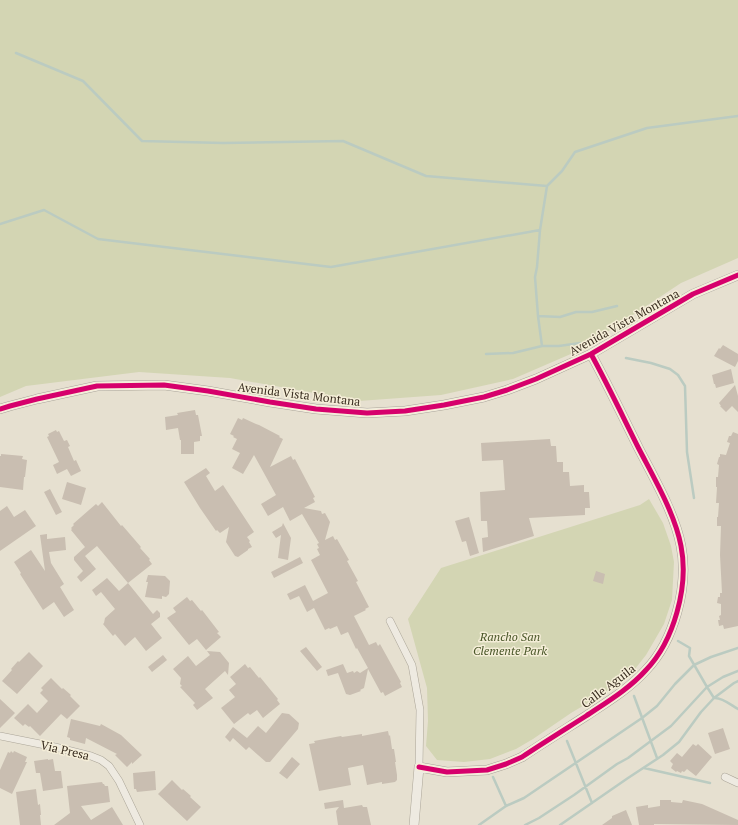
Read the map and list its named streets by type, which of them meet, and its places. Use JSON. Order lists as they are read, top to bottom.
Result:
{
  "streets": {
    "street": ["Avenida Vista Montana", "Calle Aguila", "Via Presa"]
  },
  "crossings": [
    ["Avenida Vista Montana", "Calle Aguila"]
  ],
  "parks": ["Rancho San Clemente Park"]
}
